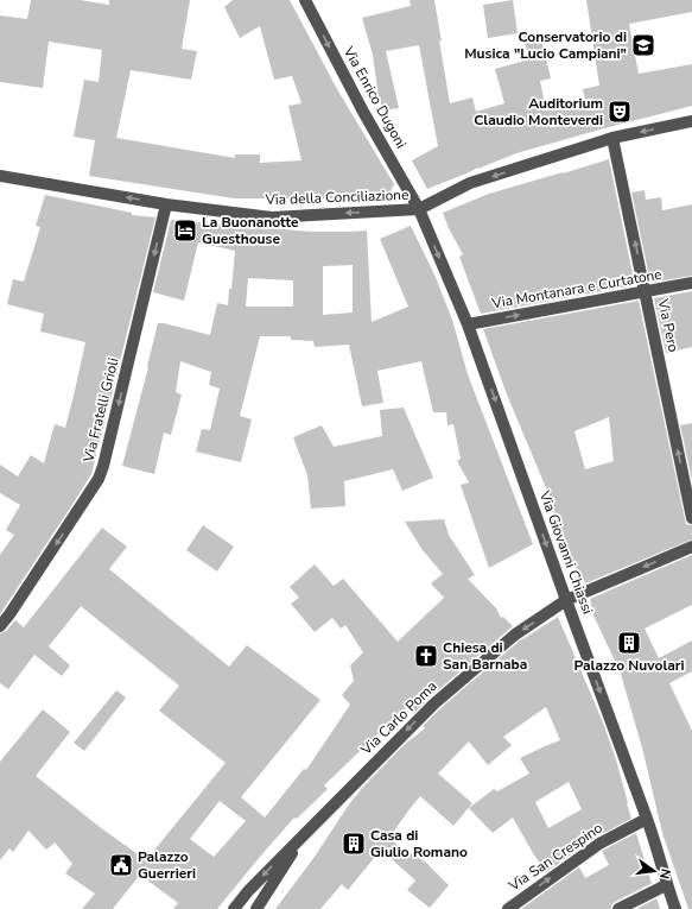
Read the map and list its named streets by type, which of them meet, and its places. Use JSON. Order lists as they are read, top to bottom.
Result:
{
  "streets": {
    "street": [
      "Via Enrico Dugoni",
      "Via della Conciliazione",
      "Via Montanara e Curtatone",
      "Via Pero",
      "Via Fratelli Grioli",
      "Via Giovanni Chiassi",
      "Via Carlo Poma",
      "Via San Crespino"
    ]
  },
  "crossings": [
    ["Via Enrico Dugoni", "Via della Conciliazione"],
    ["Via Enrico Dugoni", "Via Giovanni Chiassi"],
    ["Via della Conciliazione", "Via Pero"],
    ["Via della Conciliazione", "Via Fratelli Grioli"],
    ["Via della Conciliazione", "Via Giovanni Chiassi"],
    ["Via Montanara e Curtatone", "Via Pero"],
    ["Via Montanara e Curtatone", "Via Giovanni Chiassi"],
    ["Via Giovanni Chiassi", "Via Carlo Poma"],
    ["Via Giovanni Chiassi", "Via San Crespino"]
  ],
  "one_way": [
    "Via Enrico Dugoni",
    "Via della Conciliazione",
    "Via Montanara e Curtatone",
    "Via Pero",
    "Via Fratelli Grioli",
    "Via Giovanni Chiassi",
    "Via Carlo Poma"
  ],
  "places": {
    "school or university": ["Conservatorio di Musica \"Lucio Campiani\""],
    "theatre": ["Auditorium Claudio Monteverdi"],
    "hotel": ["La Buonanotte Guesthouse"],
    "building": ["Palazzo Nuvolari", "Casa di Giulio Romano"],
    "church": ["Chiesa di San Barnaba"],
    "public building": ["Palazzo Guerrieri"]
  },
  "north": "right"
}
